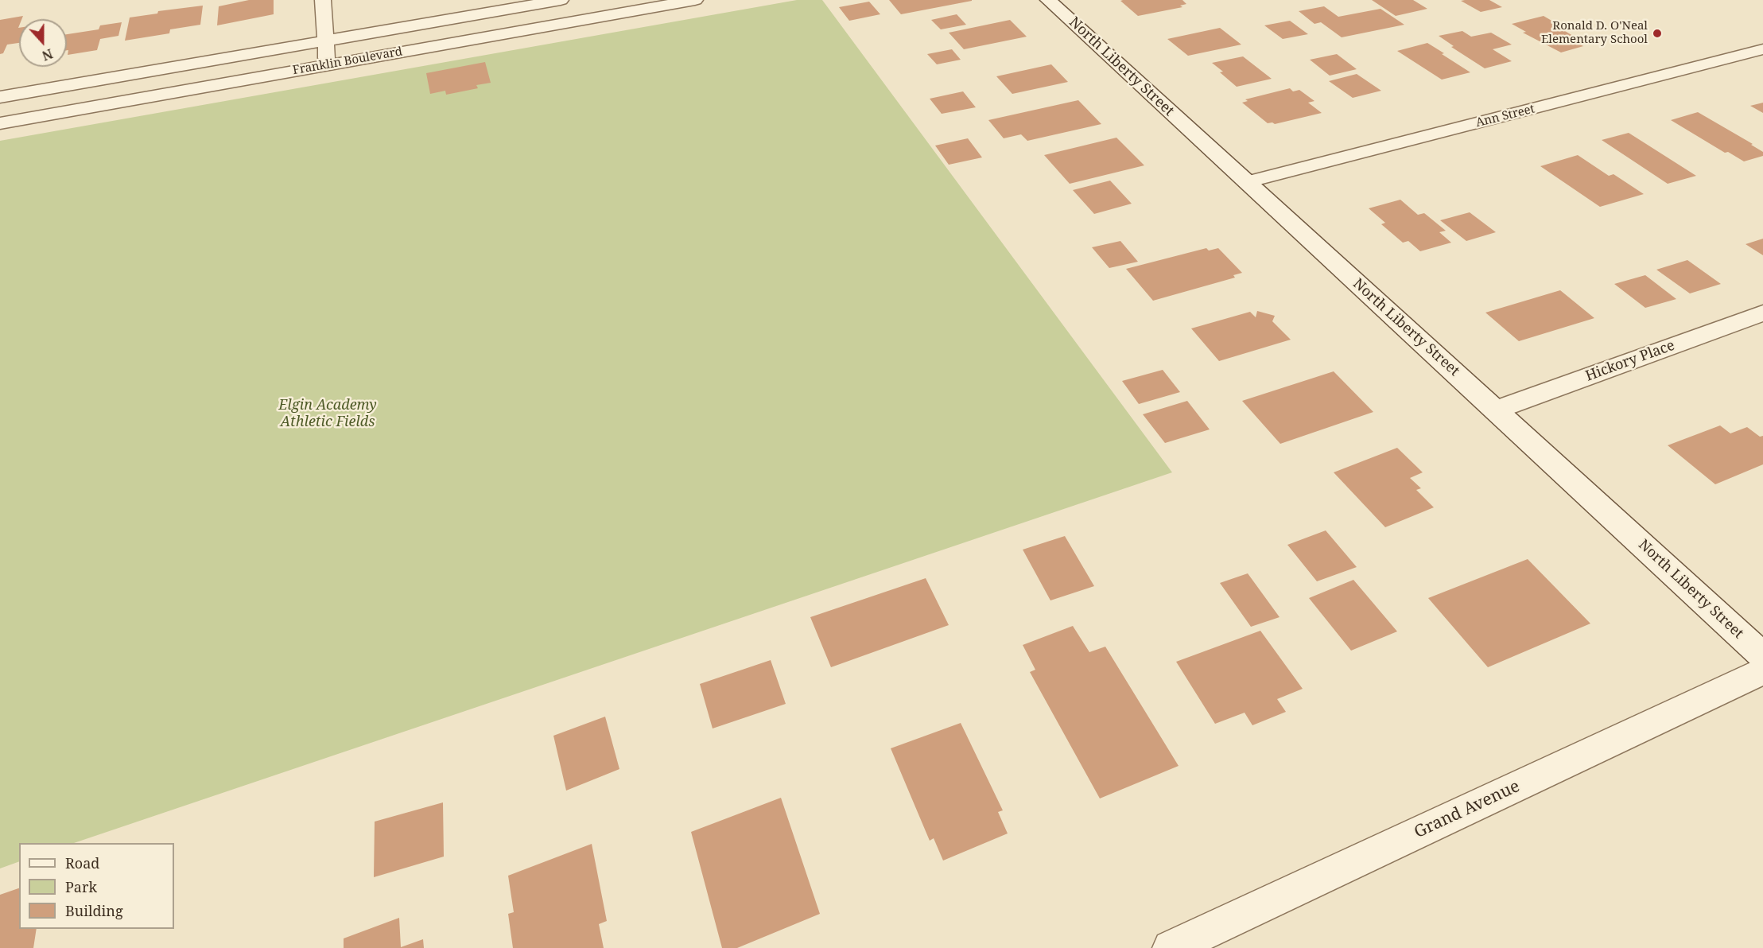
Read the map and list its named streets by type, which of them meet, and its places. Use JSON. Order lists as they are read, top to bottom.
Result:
{
  "streets": {
    "street": [
      "Franklin Boulevard",
      "North Liberty Street",
      "Ann Street",
      "Hickory Place",
      "Grand Avenue"
    ]
  },
  "crossings": [
    ["North Liberty Street", "Ann Street"],
    ["North Liberty Street", "Hickory Place"]
  ],
  "parks": ["Elgin Academy Athletic Fields"],
  "places": ["Ronald D. O'Neal Elementary School"],
  "legend": ["Road", "Park", "Building"],
  "north": "bottom"
}
